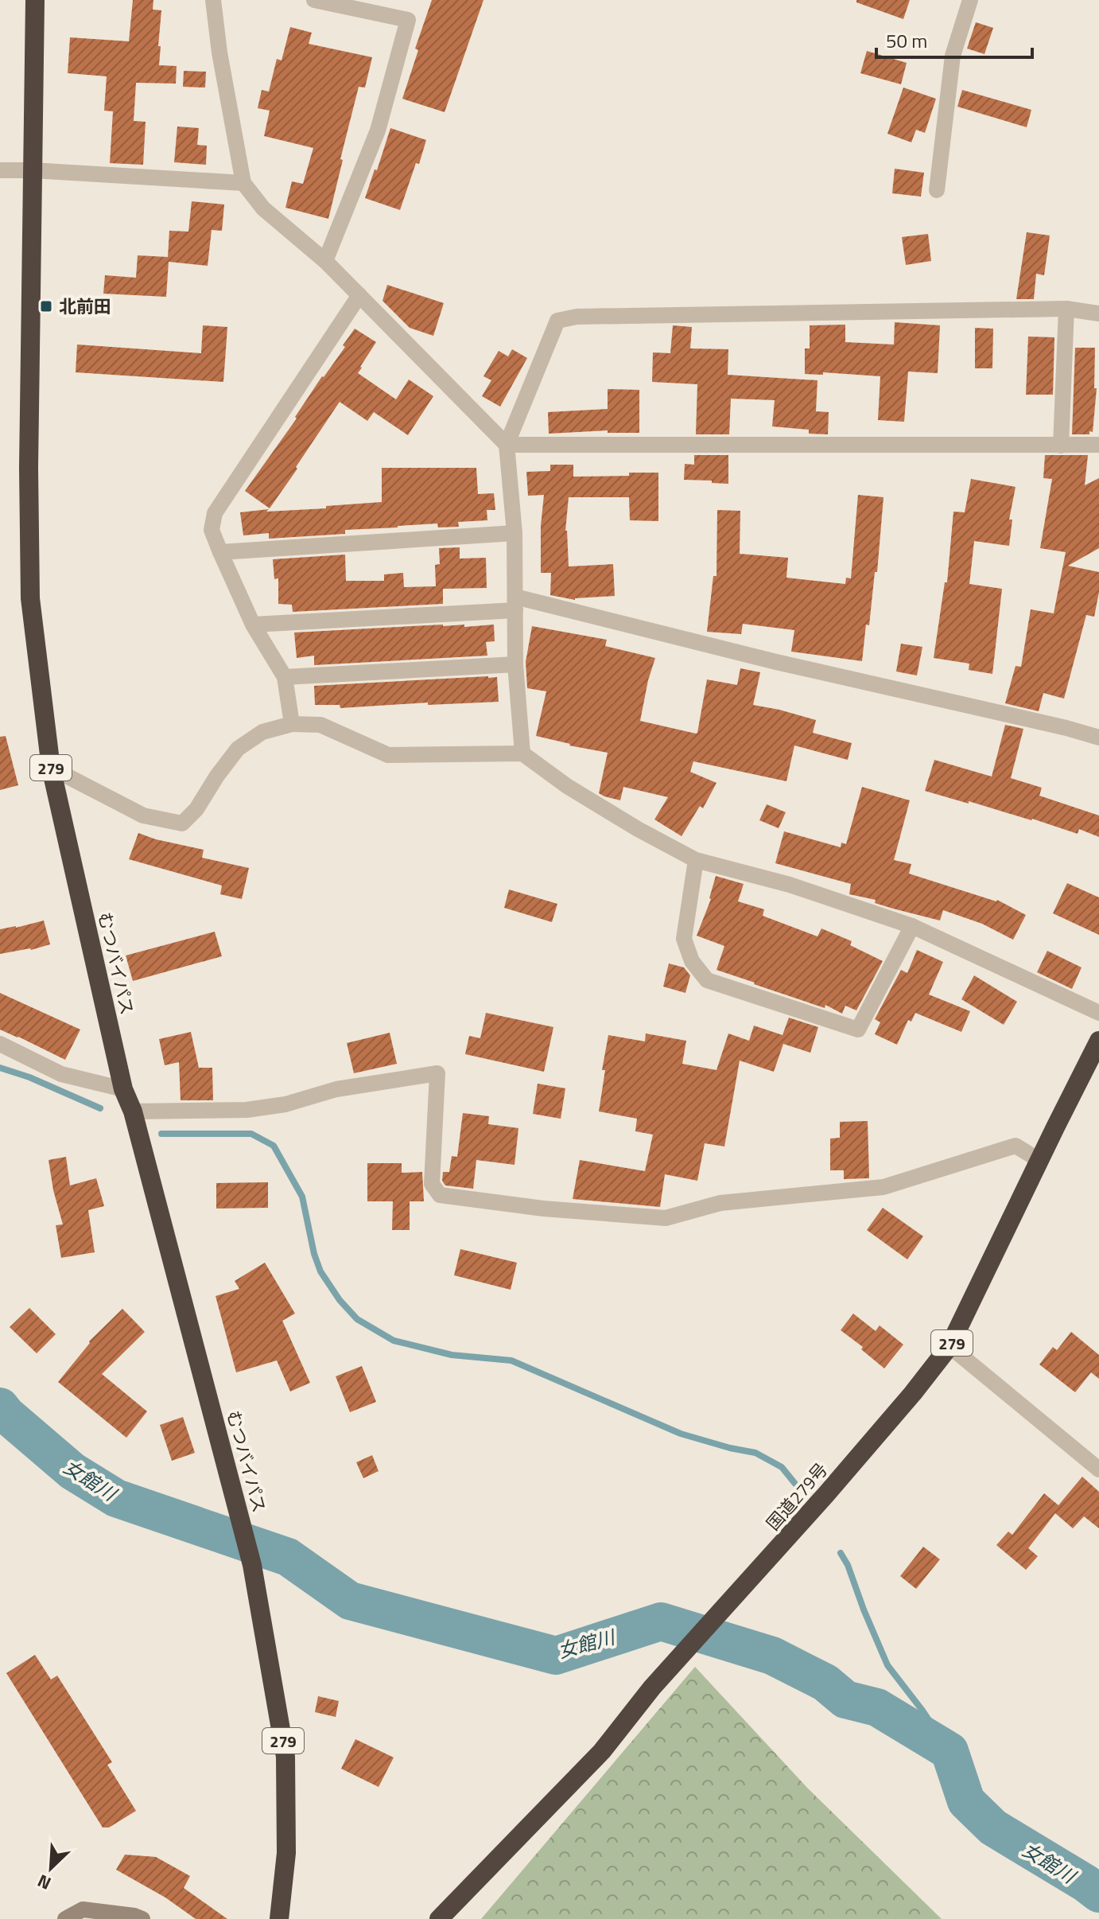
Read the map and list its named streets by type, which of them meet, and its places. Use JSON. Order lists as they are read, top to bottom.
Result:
{
  "streets": {
    "highway": ["279", "むつバイパス", "国道279号"]
  },
  "water": ["女館川"],
  "places": {
    "transit": ["北前田"]
  },
  "scale_bar": "50 m",
  "north": "bottom left"
}
